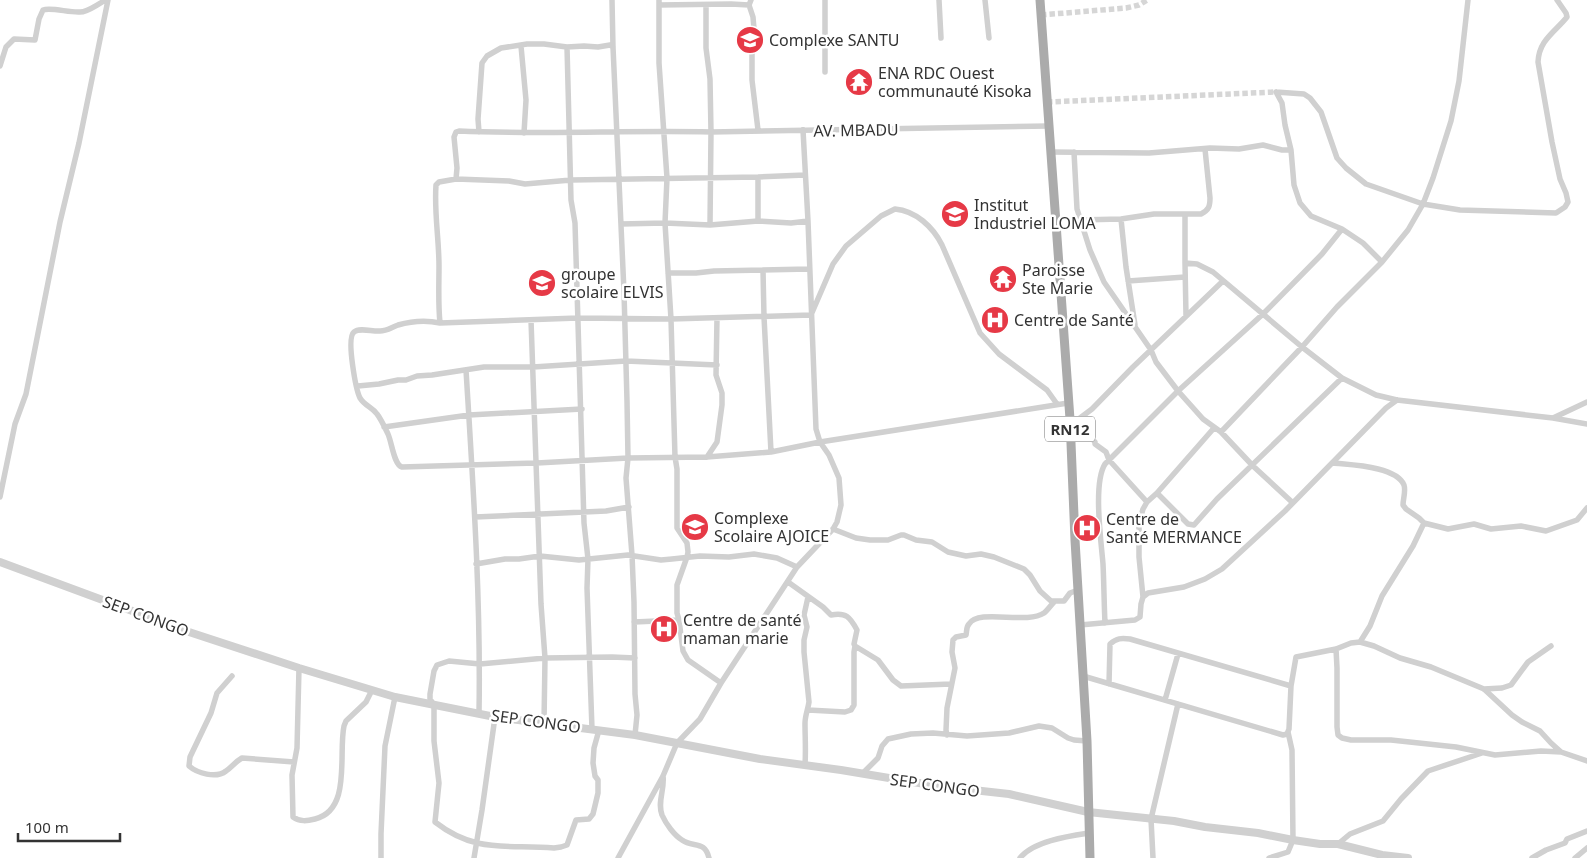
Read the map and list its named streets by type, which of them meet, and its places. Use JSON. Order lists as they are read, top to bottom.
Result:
{
  "streets": {
    "main road": ["RN12"],
    "street": ["AV. MBADU", "SEP CONGO"]
  },
  "crossings": [
    ["AV. MBADU", "RN12"],
    ["RN12", "SEP CONGO"]
  ],
  "places": {
    "school or university": [
      "Complexe SANTU",
      "Institut Industriel LOMA",
      "groupe scolaire ELVIS",
      "Complexe Scolaire AJOICE"
    ],
    "temple": ["ENA RDC Ouest communauté Kisoka", "Paroisse Ste Marie"],
    "hospital": ["Centre de Santé", "Centre de Santé MERMANCE", "Centre de santé maman marie"]
  },
  "scale_bar": "100 m"
}
